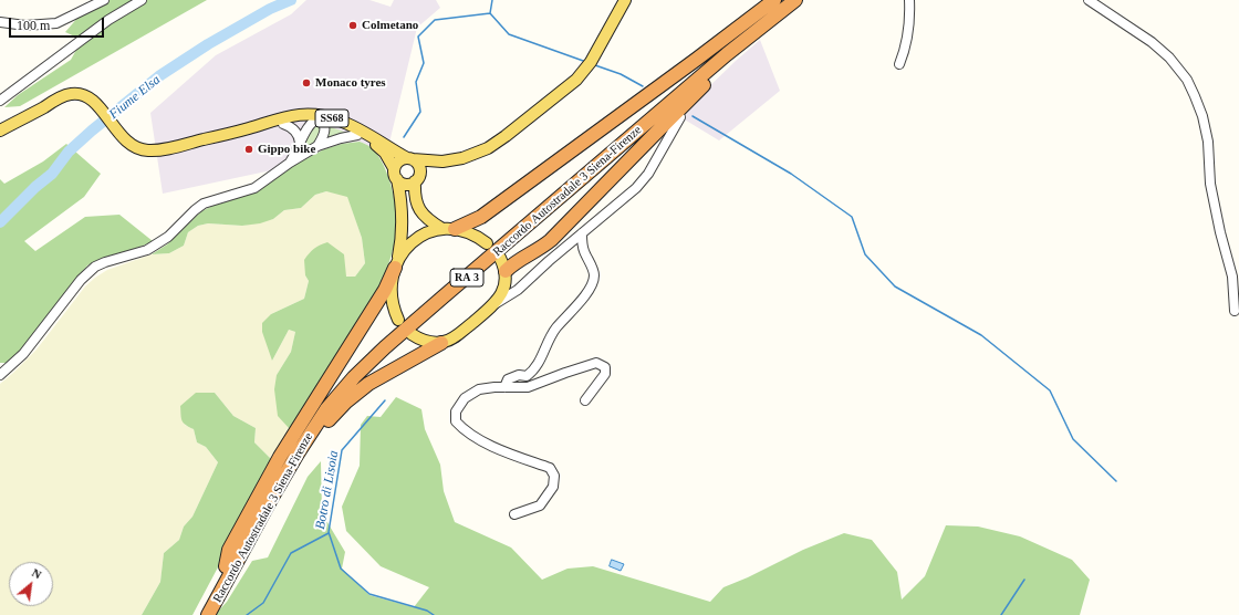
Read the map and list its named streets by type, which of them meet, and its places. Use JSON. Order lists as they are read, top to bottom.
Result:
{
  "streets": {
    "highway": ["Raccordo Autostradale 3 Siena-Firenze", "RA 3"],
    "main road": ["SS68"]
  },
  "water": ["Fiume Elsa", "Botro di Lisoia"],
  "places": ["Colmetano", "Monaco tyres", "Gippo bike"],
  "scale_bar": "100 m",
  "north": "top right"
}
